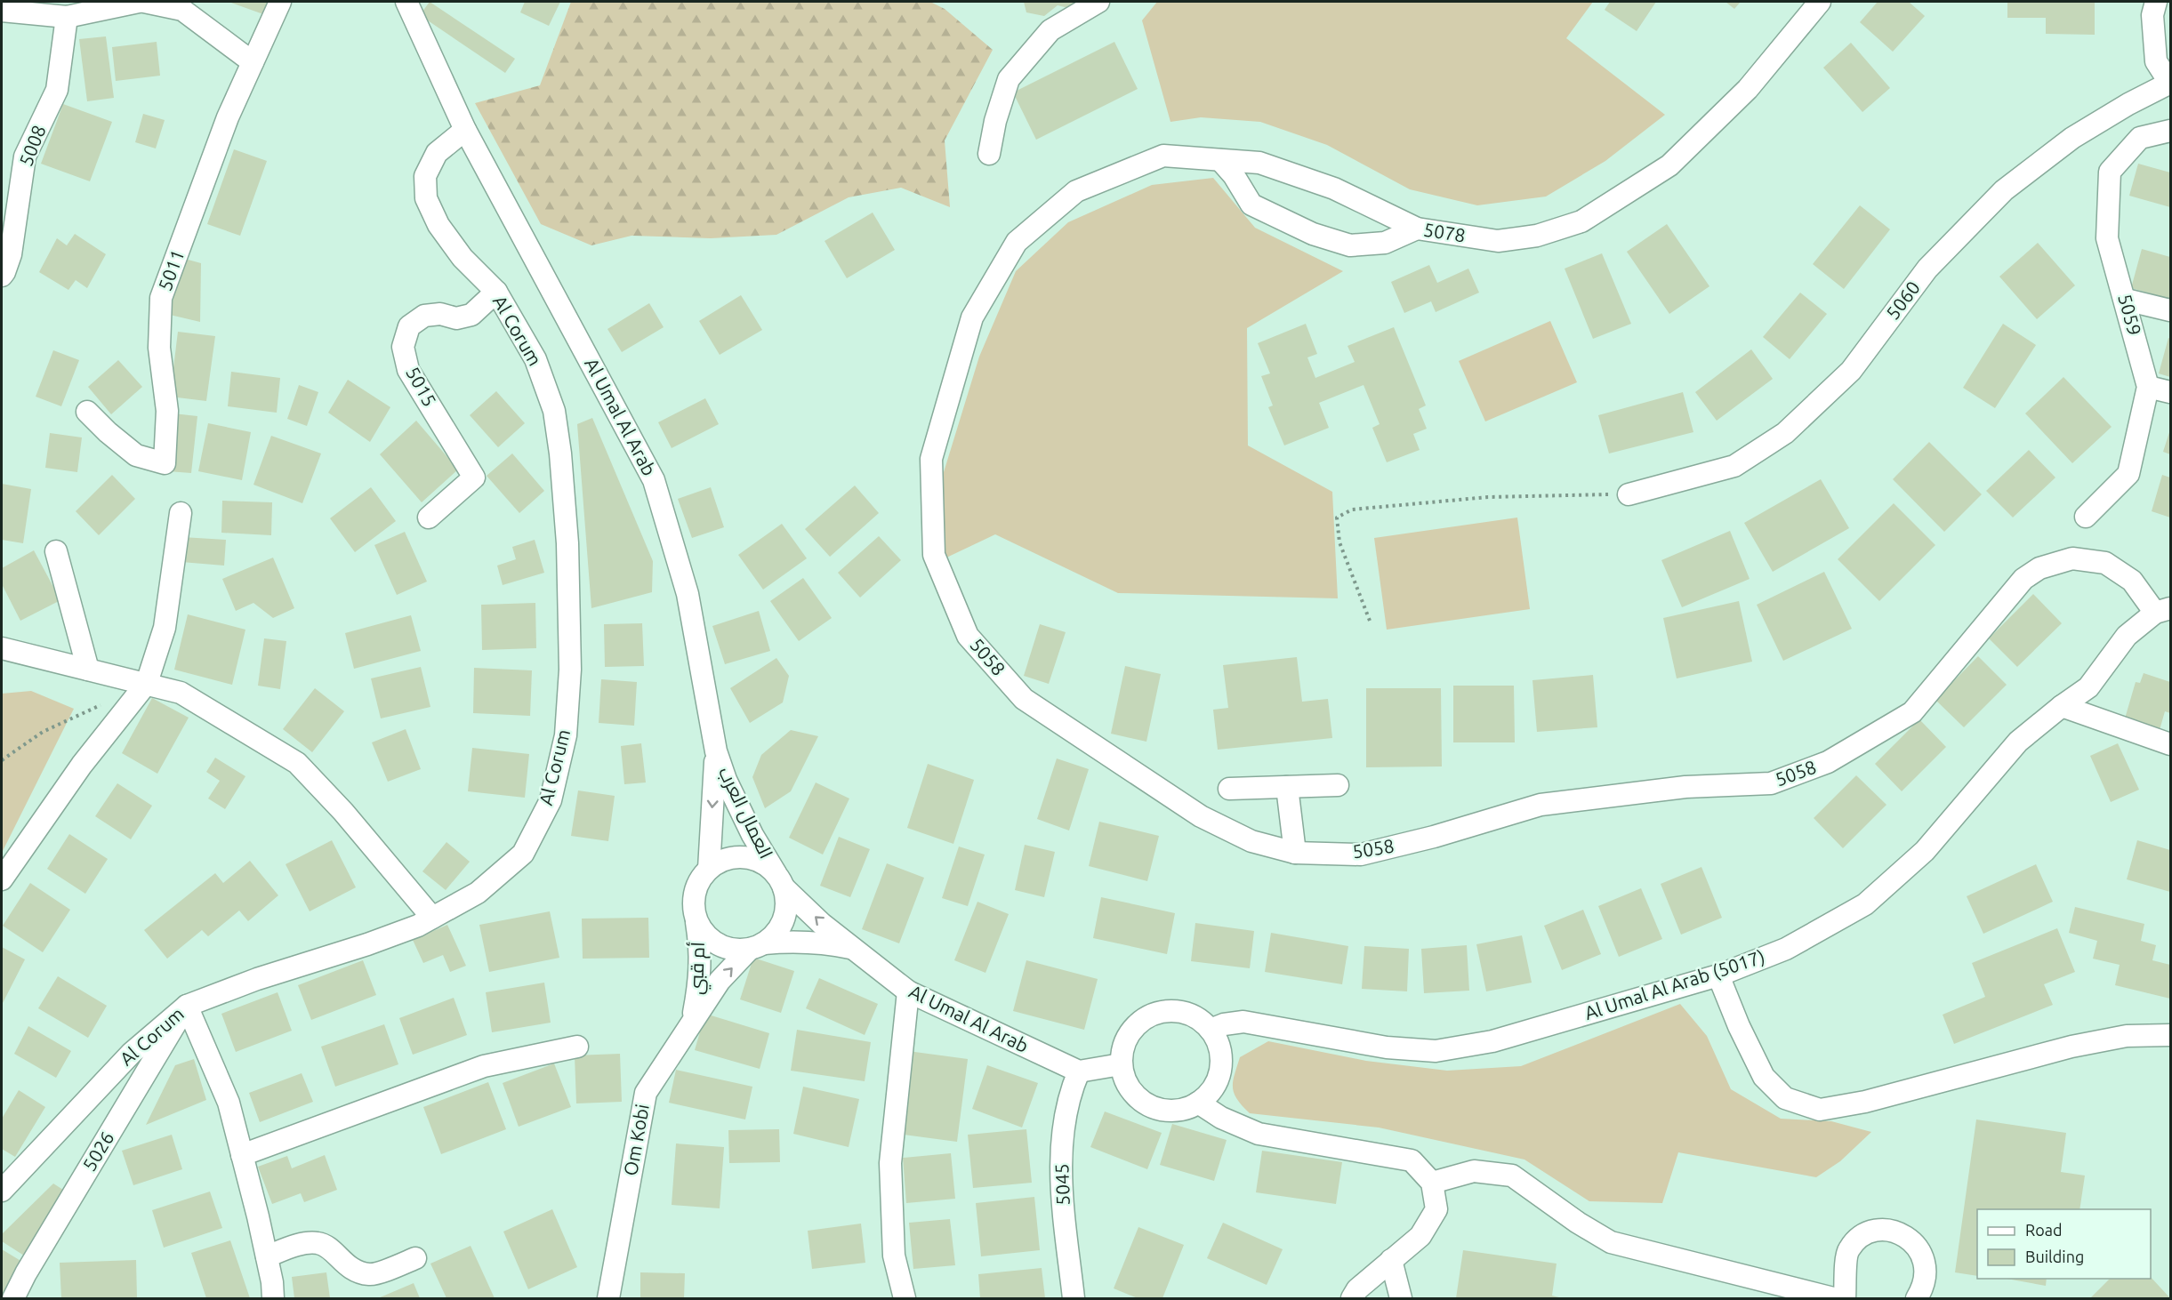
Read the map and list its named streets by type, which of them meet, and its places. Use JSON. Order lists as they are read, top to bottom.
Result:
{
  "streets": {
    "street": [
      "5008",
      "5078",
      "5011",
      "5060",
      "5059",
      "Al Corum",
      "5015",
      "Al Umal Al Arab",
      "5058",
      "العمال العرب",
      "أم قبي",
      "Al Umal Al Arab (5017)",
      "Om Kobi",
      "5026",
      "5045"
    ]
  },
  "crossings": [
    ["5078", "5058"],
    ["Al Corum", "5015"],
    ["Al Corum", "Al Umal Al Arab"],
    ["Al Corum", "5026"],
    ["Al Umal Al Arab", "العمال العرب"],
    ["Al Umal Al Arab", "أم قبي"],
    ["Al Umal Al Arab", "Om Kobi"],
    ["Al Umal Al Arab", "5045"],
    ["5058", "Al Umal Al Arab (5017)"],
    ["العمال العرب", "أم قبي"],
    ["العمال العرب", "Om Kobi"],
    ["أم قبي", "Om Kobi"]
  ],
  "legend": ["Road", "Building"]
}
